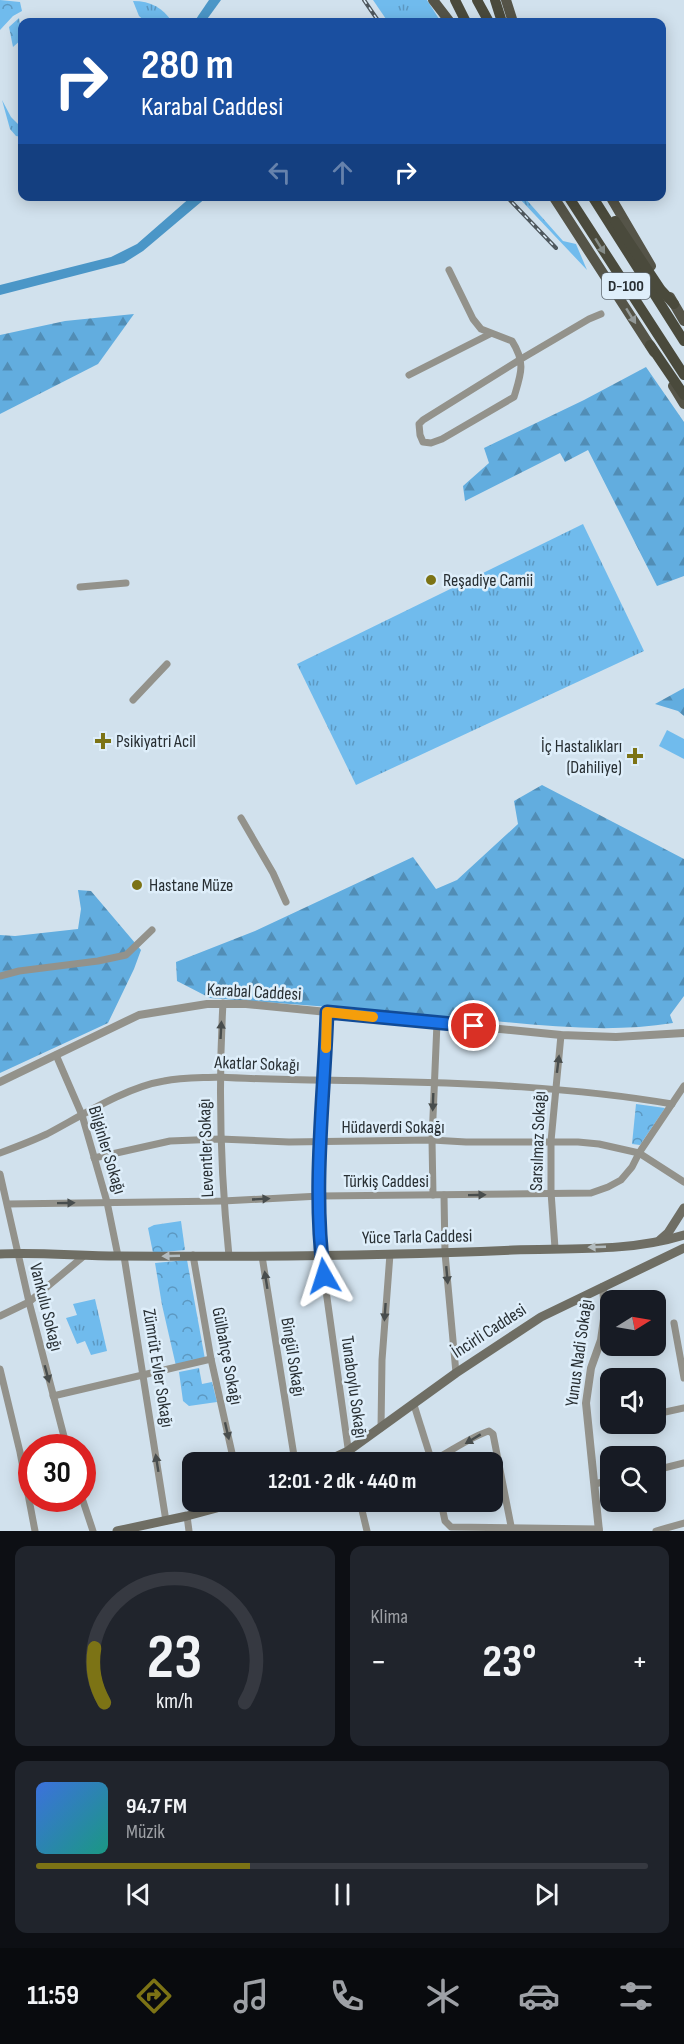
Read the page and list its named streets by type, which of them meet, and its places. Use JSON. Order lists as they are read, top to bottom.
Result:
{
  "streets": {
    "highway": ["D-100"],
    "main road": ["Yüce Tarla Caddesi", "İncirli Caddesi"],
    "street": [
      "Karabal Caddesi",
      "Akatlar Sokağı",
      "Hüdaverdi Sokağı",
      "Sarsılmaz Sokağı",
      "Leventler Sokağı",
      "Bilginler Sokağı",
      "Türkiş Caddesi",
      "Vankulu Sokağı",
      "Yunus Nadi Sokağı",
      "Gülbahçe Sokağı",
      "Bingül Sokağı",
      "Zümrüt Evler Sokağı",
      "Tunaboylu Sokağı"
    ]
  },
  "crossings": [
    ["Karabal Caddesi", "Sarsılmaz Sokağı"],
    ["Karabal Caddesi", "Leventler Sokağı"],
    ["Karabal Caddesi", "Bilginler Sokağı"],
    ["Karabal Caddesi", "Tunaboylu Sokağı"],
    ["Akatlar Sokağı", "Sarsılmaz Sokağı"],
    ["Akatlar Sokağı", "Leventler Sokağı"],
    ["Akatlar Sokağı", "Bilginler Sokağı"],
    ["Akatlar Sokağı", "Türkiş Caddesi"],
    ["Akatlar Sokağı", "Tunaboylu Sokağı"],
    ["Hüdaverdi Sokağı", "Sarsılmaz Sokağı"],
    ["Hüdaverdi Sokağı", "Leventler Sokağı"],
    ["Hüdaverdi Sokağı", "Bilginler Sokağı"],
    ["Hüdaverdi Sokağı", "Türkiş Caddesi"],
    ["Hüdaverdi Sokağı", "Tunaboylu Sokağı"],
    ["Sarsılmaz Sokağı", "Türkiş Caddesi"],
    ["Sarsılmaz Sokağı", "Yüce Tarla Caddesi"],
    ["Leventler Sokağı", "Türkiş Caddesi"],
    ["Leventler Sokağı", "Yüce Tarla Caddesi"],
    ["Bilginler Sokağı", "Türkiş Caddesi"],
    ["Bilginler Sokağı", "Yüce Tarla Caddesi"],
    ["Bilginler Sokağı", "Zümrüt Evler Sokağı"],
    ["Türkiş Caddesi", "Vankulu Sokağı"],
    ["Türkiş Caddesi", "Tunaboylu Sokağı"],
    ["Yüce Tarla Caddesi", "Vankulu Sokağı"],
    ["Yüce Tarla Caddesi", "Gülbahçe Sokağı"],
    ["Yüce Tarla Caddesi", "Bingül Sokağı"],
    ["Yüce Tarla Caddesi", "Zümrüt Evler Sokağı"],
    ["Yüce Tarla Caddesi", "Tunaboylu Sokağı"],
    ["İncirli Caddesi", "Yunus Nadi Sokağı"],
    ["İncirli Caddesi", "Tunaboylu Sokağı"]
  ],
  "one_way": [
    "Türkiş Caddesi",
    "Gülbahçe Sokağı",
    "Bingül Sokağı",
    "Zümrüt Evler Sokağı"
  ],
  "places": {
    "other": ["Reşadiye Camii", "Hastane Müze"],
    "health": ["Psikiyatri Acil", "İç Hastalıkları (Dahiliye)"]
  },
  "north": "right",
  "page": {
    "turn": ["280 m", "Karabal Caddesi"],
    "limit": "30",
    "trip": "12:01 · 2 dk · 440 m",
    "tile": "Klima",
    "heat": ["−", "23°", "+"],
    "song": ["94.7 FM", "Müzik"],
    "tabs": "11:59",
    "gauge": ["23", "km/h"]
  }
}
